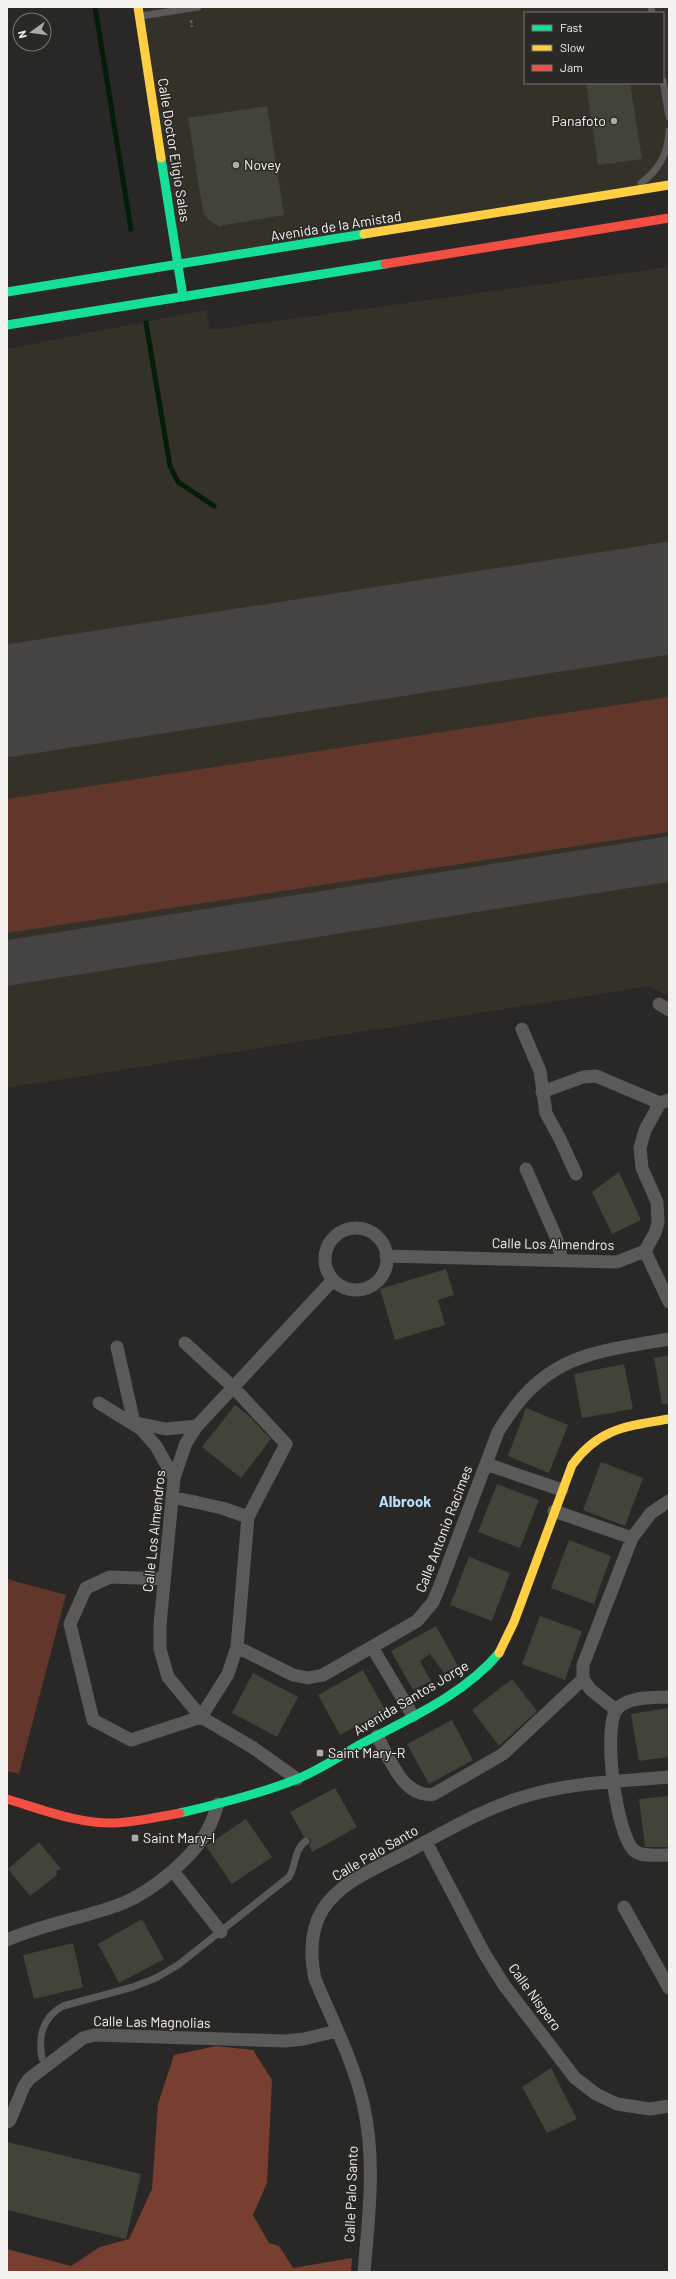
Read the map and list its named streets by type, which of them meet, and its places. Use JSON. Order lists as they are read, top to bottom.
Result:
{
  "streets": {
    "main road": ["Calle Doctor Eligio Salas", "Avenida de la Amistad", "Avenida Santos Jorge"],
    "street": [
      "Calle Los Almendros",
      "Calle Antonio Racimes",
      "Calle Palo Santo",
      "Calle Níspero",
      "Calle Las Magnolias"
    ]
  },
  "crossings": [
    ["Calle Doctor Eligio Salas", "Avenida de la Amistad"],
    ["Calle Los Almendros", "Avenida Santos Jorge"],
    ["Calle Palo Santo", "Calle Níspero"],
    ["Calle Palo Santo", "Calle Las Magnolias"]
  ],
  "districts": ["Albrook"],
  "places": {
    "other": ["Panafoto", "Novey"],
    "transit": ["Saint Mary-R", "Saint Mary-I"]
  },
  "legend": ["Fast", "Slow", "Jam"],
  "north": "left"
}
